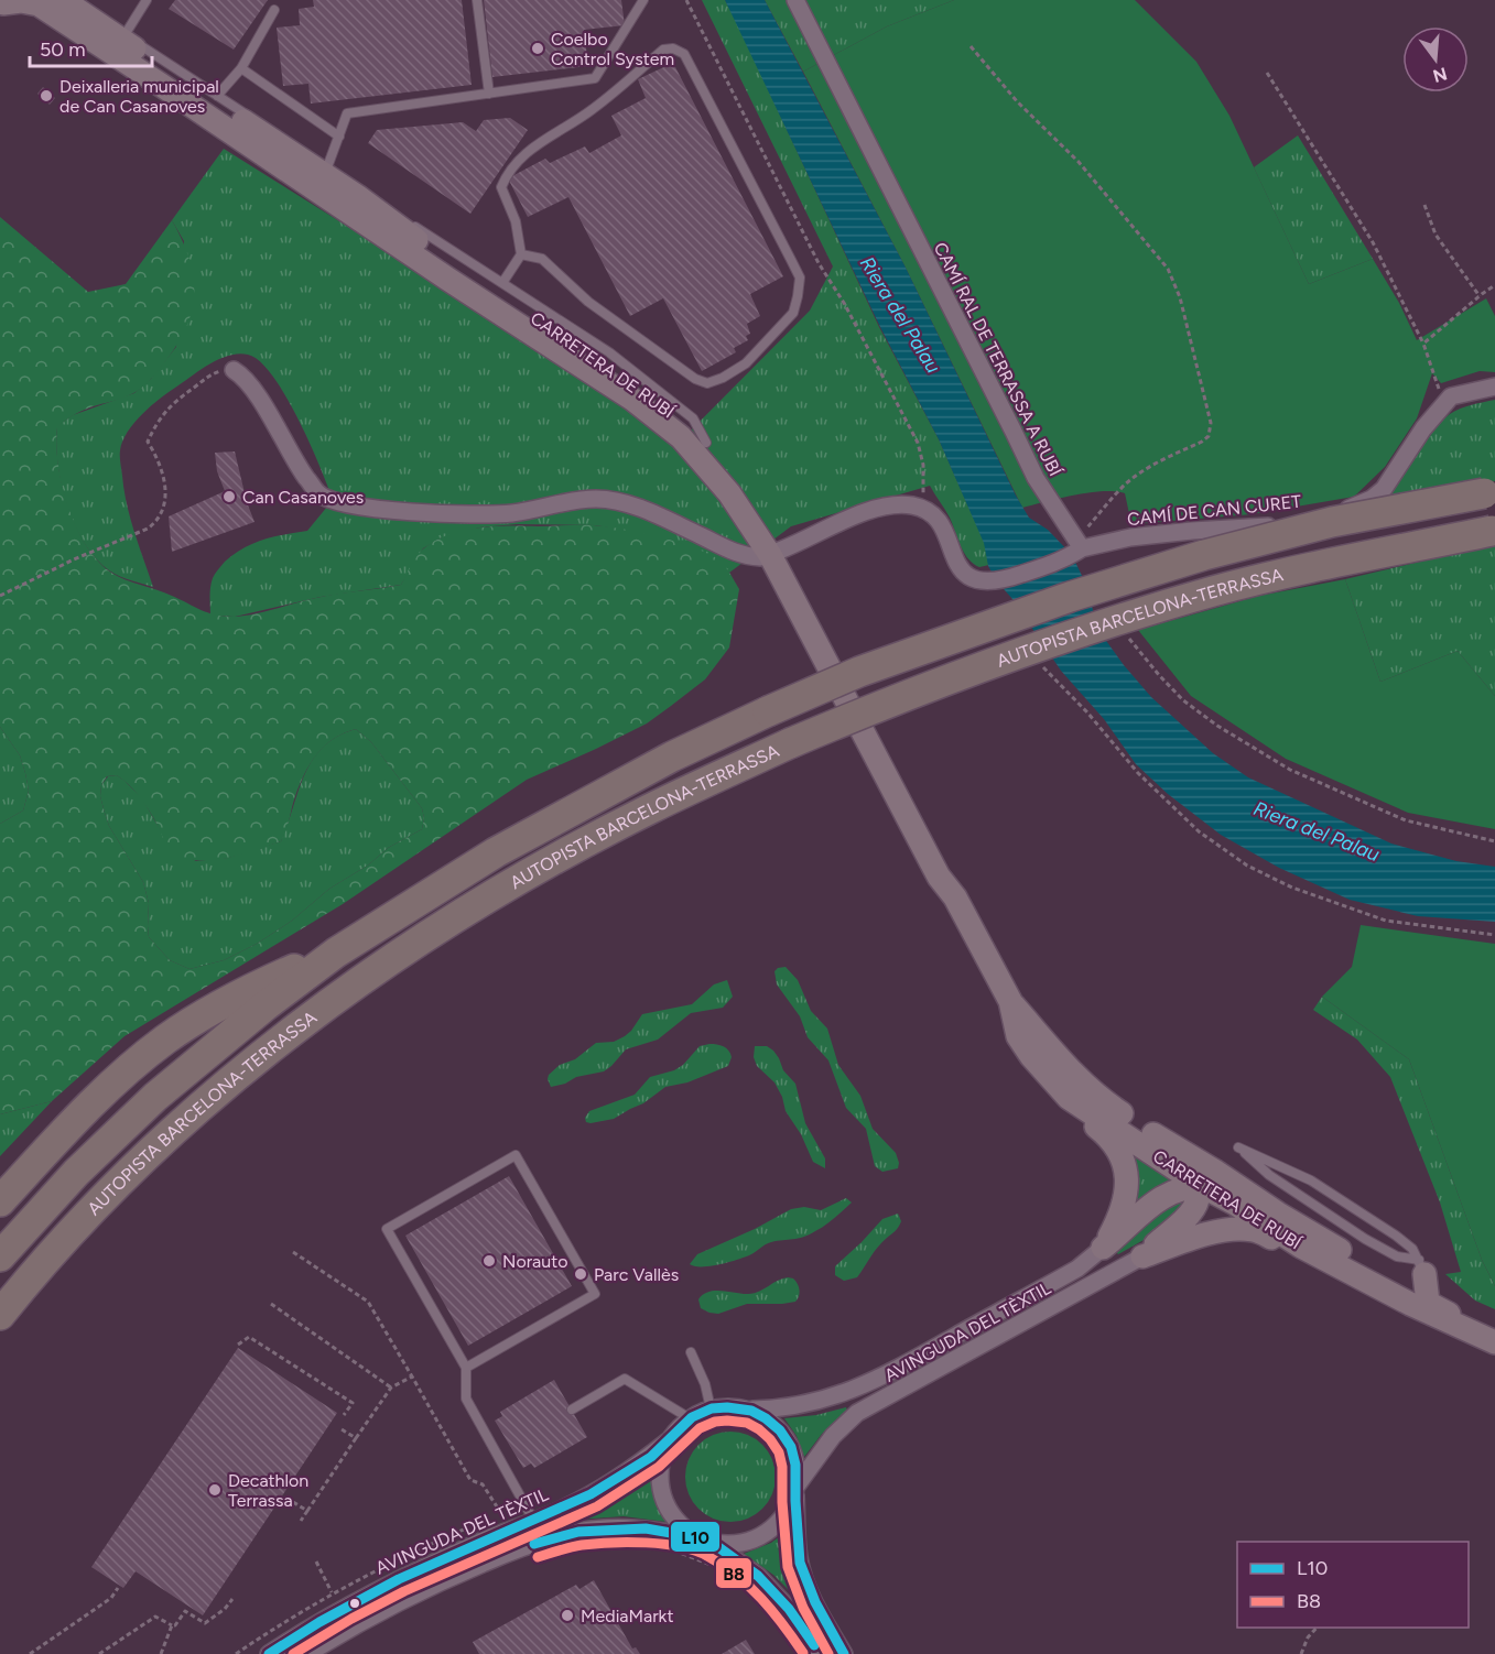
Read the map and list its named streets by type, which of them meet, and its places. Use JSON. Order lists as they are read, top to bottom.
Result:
{
  "streets": {
    "highway": ["AUTOPISTA BARCELONA-TERRASSA"],
    "main road": ["CARRETERA DE RUBÍ"],
    "street": ["CAMÍ RAL DE TERRASSA A RUBÍ", "CAMÍ DE CAN CURET", "AVINGUDA DEL TÈXTIL"]
  },
  "crossings": [
    ["CAMÍ RAL DE TERRASSA A RUBÍ", "CAMÍ DE CAN CURET"]
  ],
  "water": ["Riera del Palau"],
  "places": [
    "Coelbo Control System",
    "Deixalleria municipal de Can Casanoves",
    "Can Casanoves",
    "Norauto",
    "Parc Vallès",
    "Decathlon Terrassa",
    "MediaMarkt"
  ],
  "lines": ["transit line L10", "transit line B8"],
  "legend": ["L10", "B8"],
  "scale_bar": "50 m",
  "north": "bottom"
}
